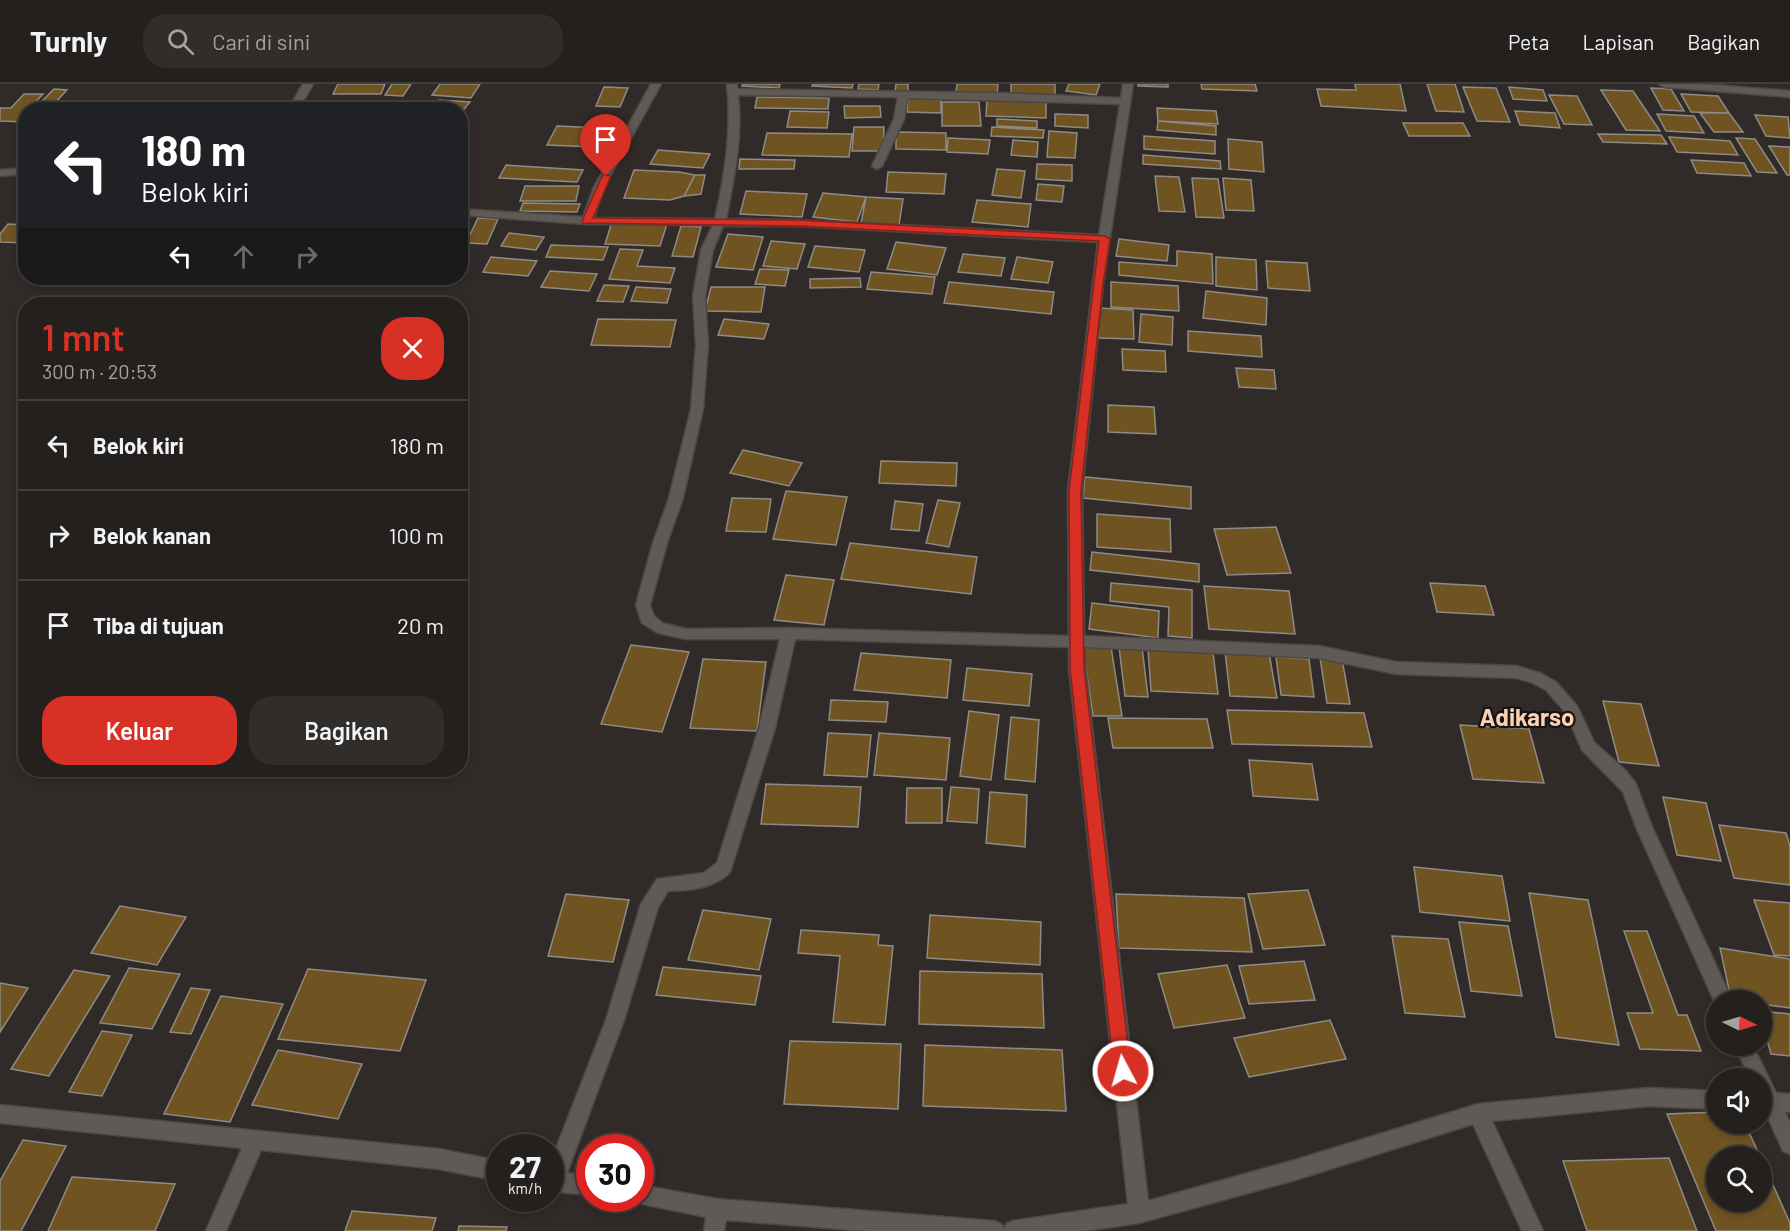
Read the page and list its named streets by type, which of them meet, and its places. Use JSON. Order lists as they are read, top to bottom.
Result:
{
  "districts": ["Adikarso"],
  "north": "right",
  "page": {
    "header": "Turnly",
    "search": "Cari di sini",
    "nav": ["Peta", "Lapisan", "Bagikan"],
    "turn": ["180 m", "Belok kiri"],
    "heading": ["1 mnt", "300 m · 20:53"],
    "list": [
      {
        "name": "Belok kiri",
        "value": "180 m"
      },
      {
        "name": "Belok kanan",
        "value": "100 m"
      },
      {
        "name": "Tiba di tujuan",
        "value": "20 m"
      }
    ],
    "buttons": ["Keluar", "Bagikan"],
    "speed": "27 km/h",
    "limit": "30"
  }
}
